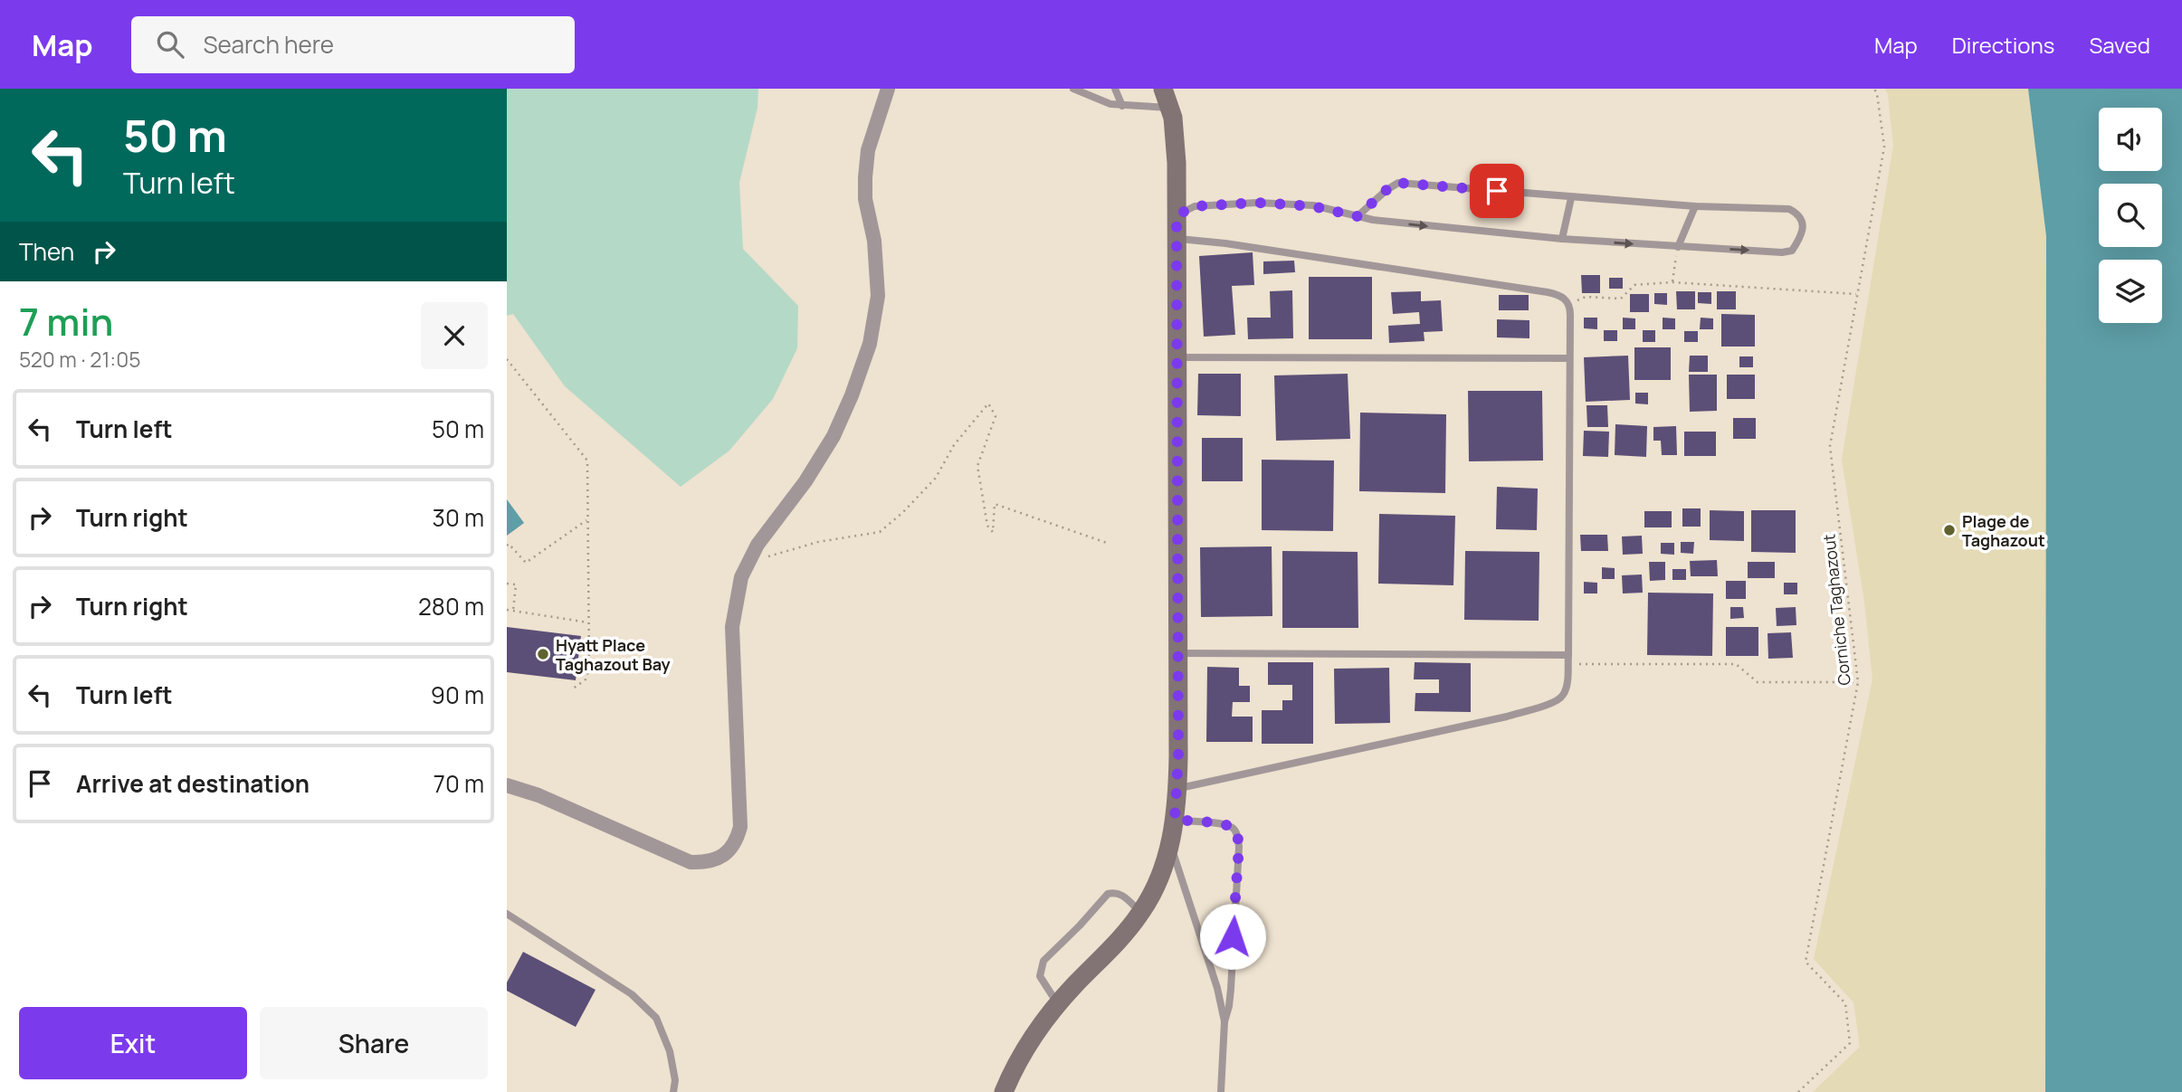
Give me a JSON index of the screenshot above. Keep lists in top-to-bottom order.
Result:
{
  "streets": {
    "path": ["Corniche Taghazout"]
  },
  "places": ["Plage de Taghazout", "Hyatt Place Taghazout Bay"],
  "page": {
    "header": "Map",
    "search": "Search here",
    "nav": ["Map", "Directions", "Saved"],
    "turn": ["50 m", "Turn left"],
    "then": "Then",
    "heading": ["7 min", "520 m · 21:05"],
    "list": [
      {
        "name": "Turn left",
        "value": "50 m"
      },
      {
        "name": "Turn right",
        "value": "30 m"
      },
      {
        "name": "Turn right",
        "value": "280 m"
      },
      {
        "name": "Turn left",
        "value": "90 m"
      },
      {
        "name": "Arrive at destination",
        "value": "70 m"
      }
    ],
    "buttons": ["Exit", "Share"]
  }
}
